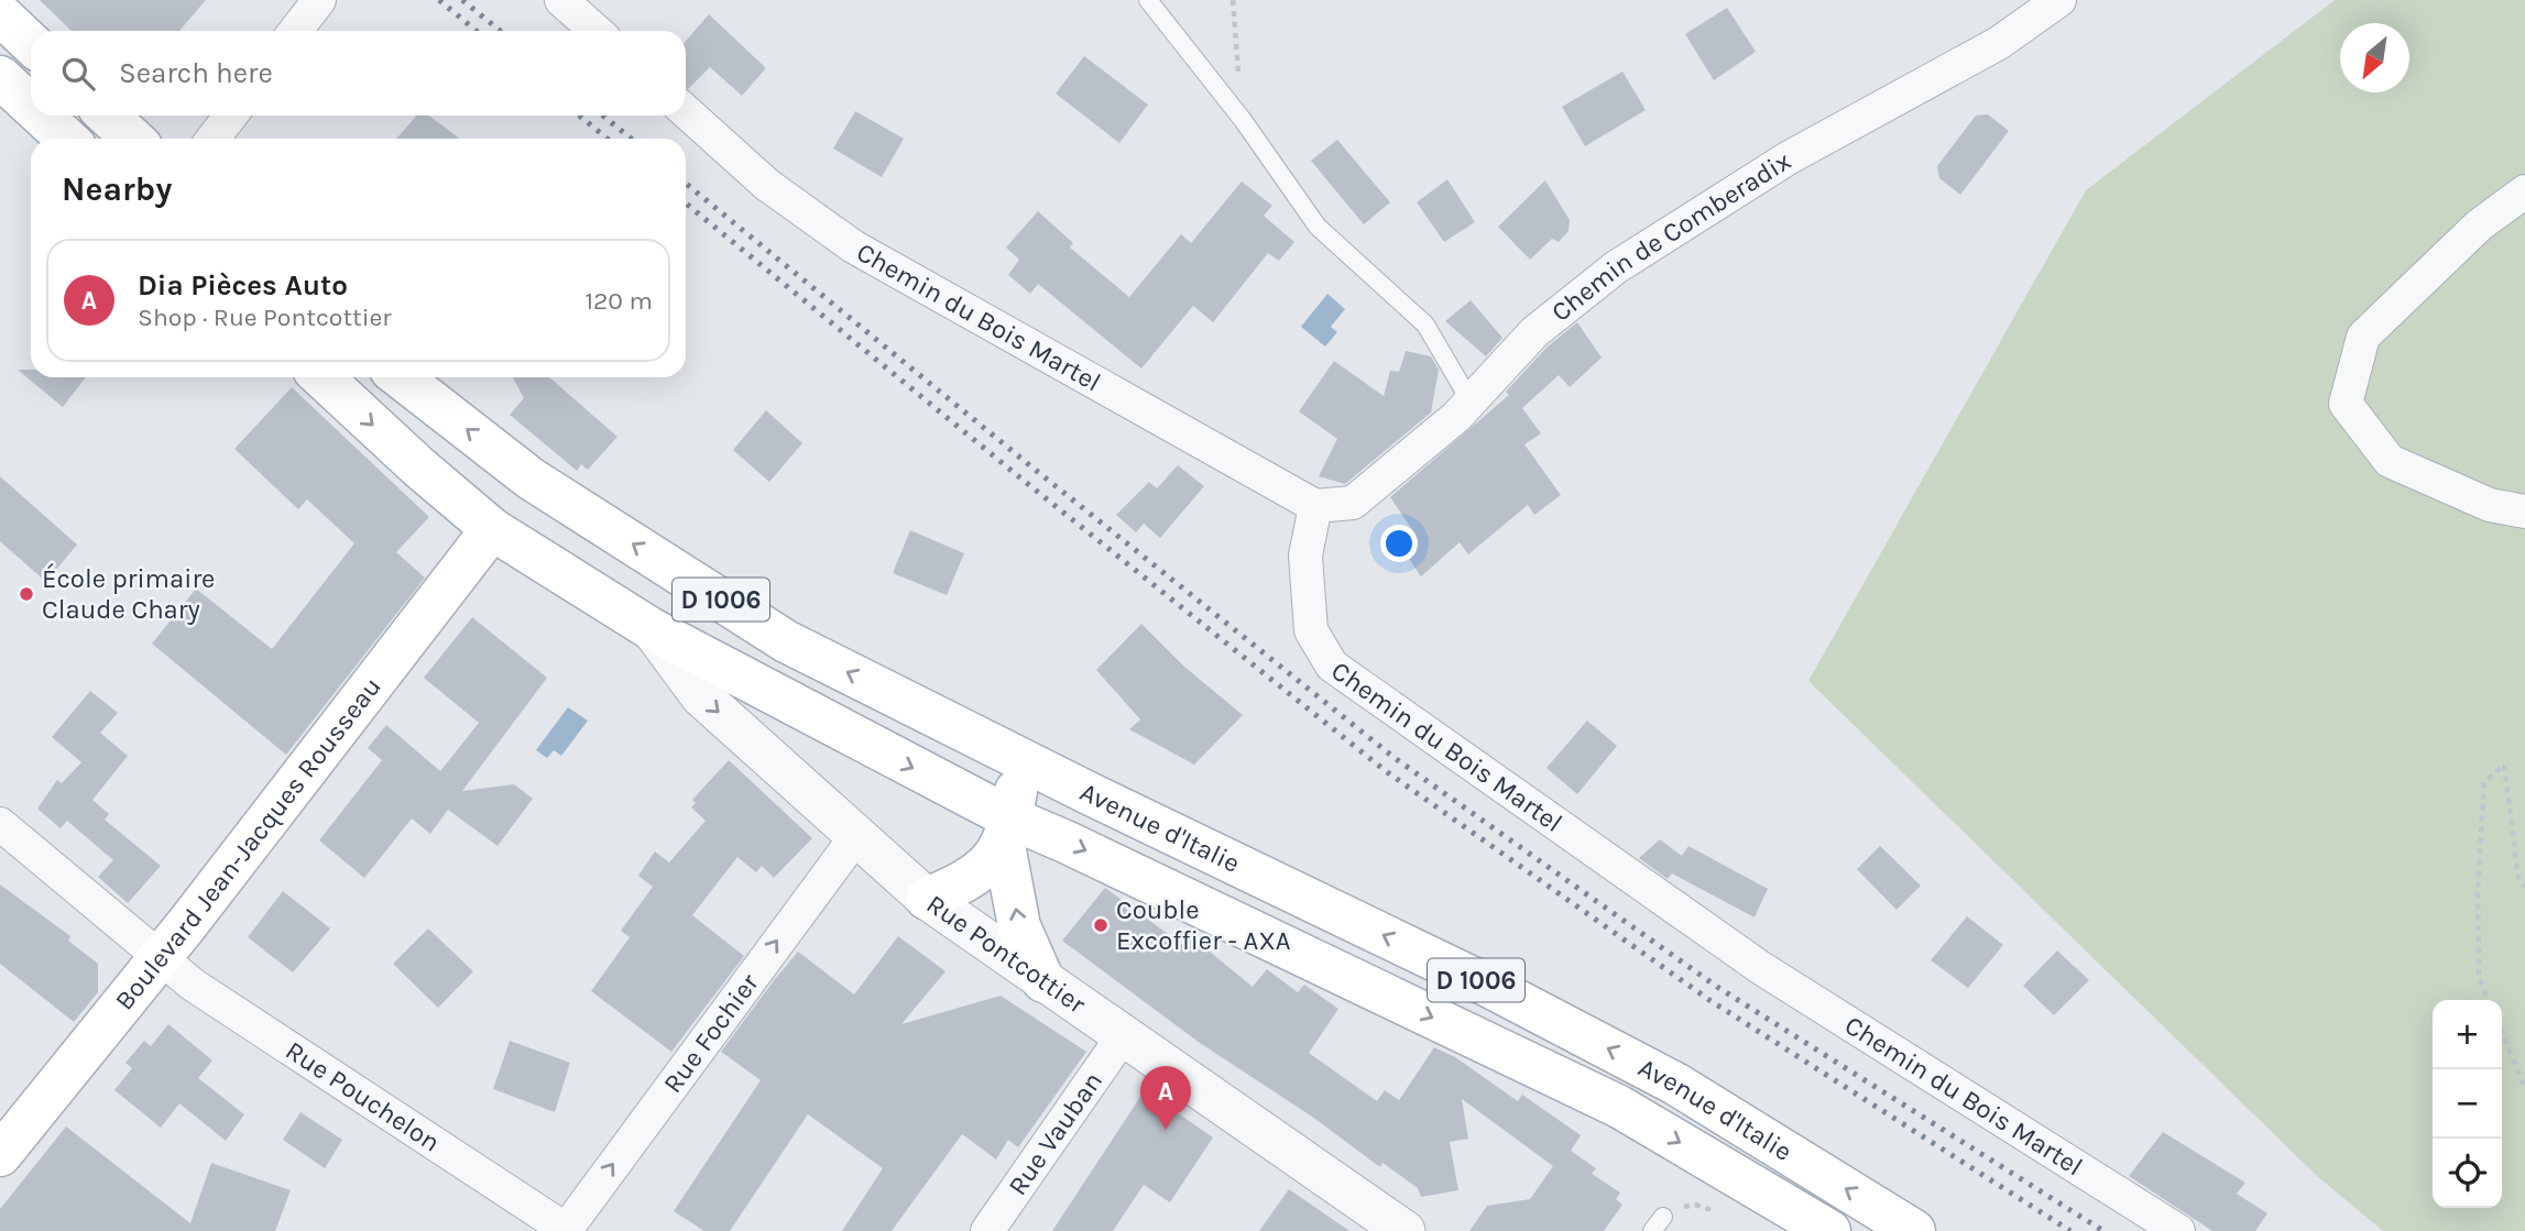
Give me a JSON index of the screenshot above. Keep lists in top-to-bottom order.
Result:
{
  "streets": {
    "main road": ["D 1006", "Avenue d'Italie", "Boulevard Jean-Jacques Rousseau"],
    "street": [
      "Chemin de Comberadix",
      "Chemin du Bois Martel",
      "Rue Pontcottier",
      "Rue Fochier",
      "Rue Pouchelon",
      "Rue Vauban"
    ]
  },
  "crossings": [
    ["Chemin de Comberadix", "Chemin du Bois Martel"],
    ["D 1006", "Avenue d'Italie"],
    ["D 1006", "Boulevard Jean-Jacques Rousseau"],
    ["Avenue d'Italie", "Boulevard Jean-Jacques Rousseau"],
    ["Avenue d'Italie", "Rue Pontcottier"],
    ["Boulevard Jean-Jacques Rousseau", "Rue Pouchelon"],
    ["Rue Pontcottier", "Rue Fochier"],
    ["Rue Pontcottier", "Rue Vauban"],
    ["Rue Fochier", "Rue Pouchelon"]
  ],
  "one_way": ["Rue Fochier"],
  "places": ["École primaire Claude Chary", "Couble Excoffier - AXA"],
  "north": "bottom left",
  "page": {
    "search": "Search here",
    "heading": "Nearby",
    "list": [
      {
        "mark": "A",
        "name": "Dia Pièces Auto",
        "note": "Shop · Rue Pontcottier",
        "value": "120 m"
      }
    ],
    "map_buttons": ["+", "−"],
    "pins": "A"
  }
}
